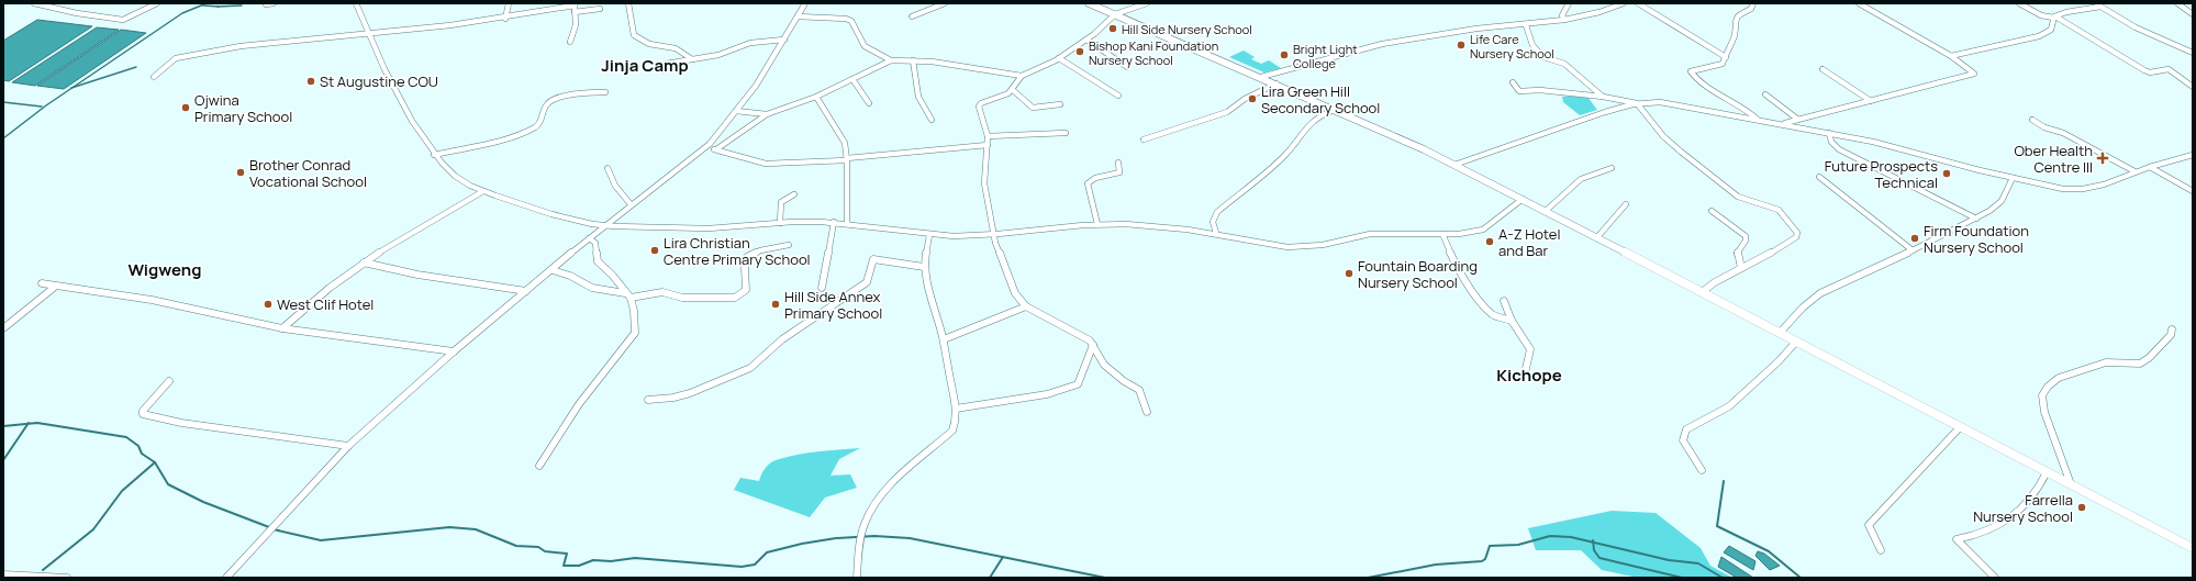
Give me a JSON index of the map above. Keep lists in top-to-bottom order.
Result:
{
  "districts": ["Jinja Camp", "Wigweng", "Kichope"],
  "places": {
    "other": [
      "Hill Side Nursery School",
      "Life Care Nursery School",
      "Bishop Kani Foundation Nursery School",
      "Bright Light College",
      "St Augustine COU",
      "Lira Green Hill Secondary School",
      "Ojwina Primary School",
      "Brother Conrad Vocational School",
      "Future Prospects Technical",
      "Firm Foundation Nursery School",
      "A-Z Hotel and Bar",
      "Lira Christian Centre Primary School",
      "Fountain Boarding Nursery School",
      "West Clif Hotel",
      "Hill Side Annex Primary School",
      "Farrella Nursery School"
    ],
    "health": ["Ober Health Centre III"]
  }
}
